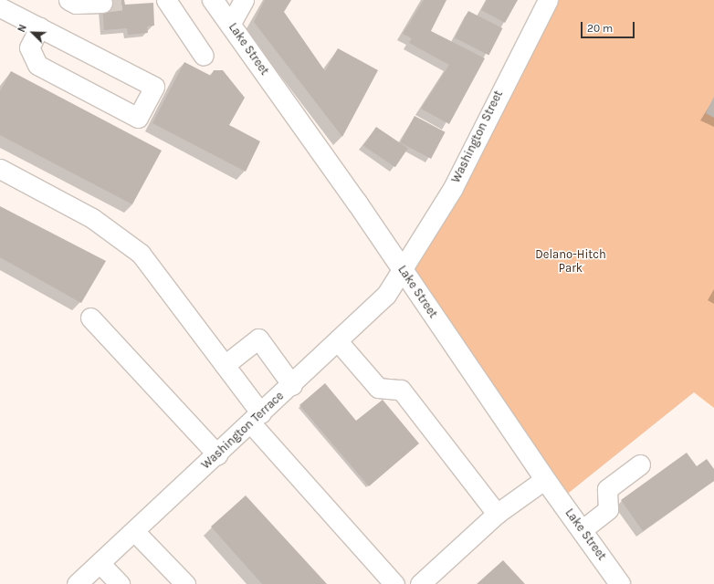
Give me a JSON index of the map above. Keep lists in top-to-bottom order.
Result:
{
  "streets": {
    "main road": ["Lake Street"],
    "street": ["Washington Street", "Washington Terrace"]
  },
  "crossings": [
    ["Lake Street", "Washington Street"],
    ["Lake Street", "Washington Terrace"],
    ["Washington Street", "Washington Terrace"]
  ],
  "parks": ["Delano-Hitch Park"],
  "scale_bar": "20 m",
  "north": "top left"
}
